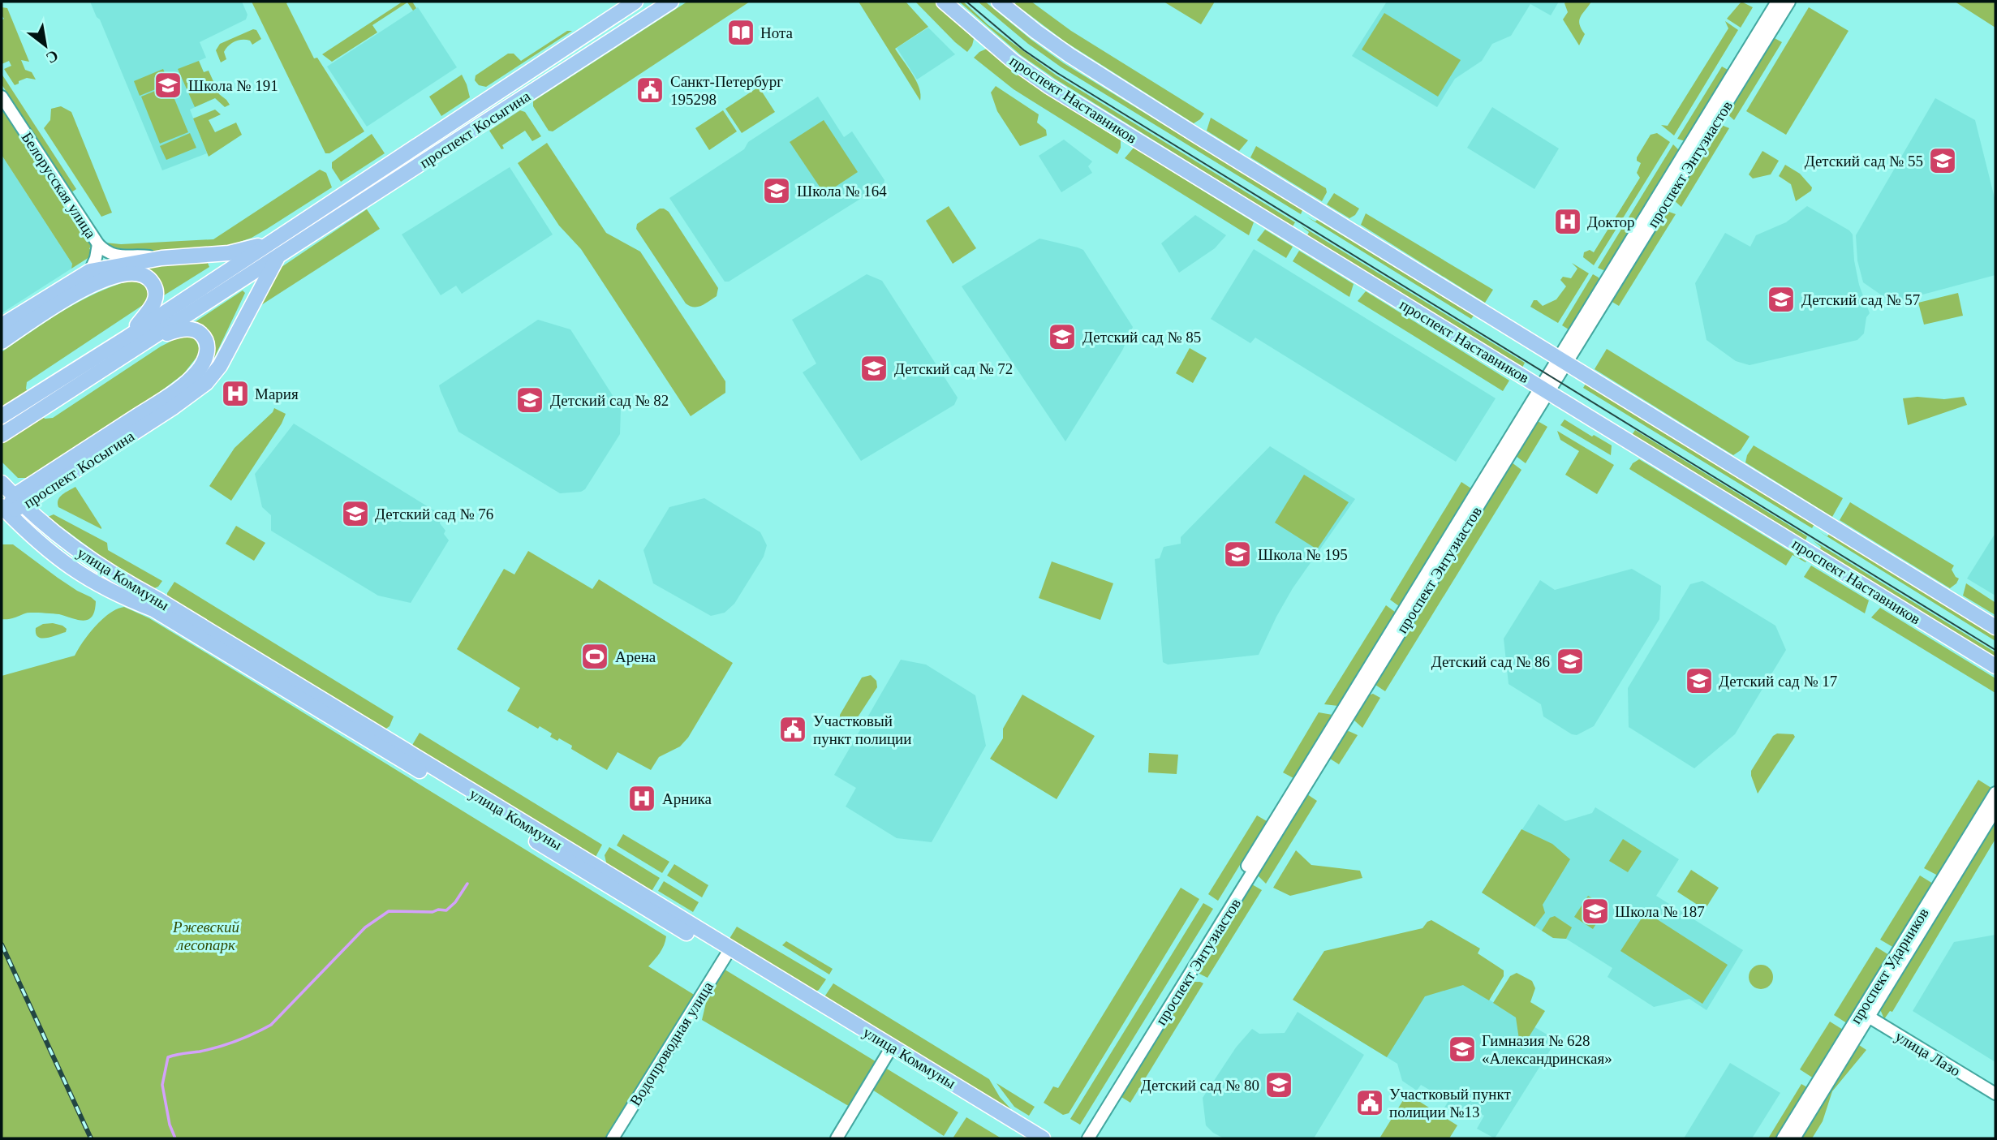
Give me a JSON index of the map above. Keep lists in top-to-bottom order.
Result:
{
  "streets": {
    "main road": ["проспект Наставников", "проспект Косыгина", "улица Коммуны"],
    "street": [
      "проспект Энтузиастов",
      "Белорусская улица",
      "проспект Ударников",
      "Водопроводная улица",
      "улица Лазо"
    ]
  },
  "crossings": [
    ["проспект Наставников", "проспект Энтузиастов"],
    ["проспект Косыгина", "Белорусская улица"],
    ["проспект Косыгина", "улица Коммуны"],
    ["улица Коммуны", "Водопроводная улица"],
    ["проспект Ударников", "улица Лазо"]
  ],
  "parks": ["Ржевский лесопарк"],
  "places": {
    "library": ["Нота"],
    "school or university": [
      "Школа № 191",
      "Детский сад № 55",
      "Школа № 164",
      "Детский сад № 57",
      "Детский сад № 85",
      "Детский сад № 72",
      "Детский сад № 82",
      "Детский сад № 76",
      "Школа № 195",
      "Детский сад № 86",
      "Детский сад № 17",
      "Школа № 187",
      "Гимназия № 628 «Александринская»",
      "Детский сад № 80"
    ],
    "public building": ["Санкт-Петербург 195298", "Участковый пункт полиции", "Участковый пункт полиции №13"],
    "hospital": ["Доктор", "Мария", "Арника"],
    "sports": ["Арена"]
  },
  "north": "bottom right"
}
